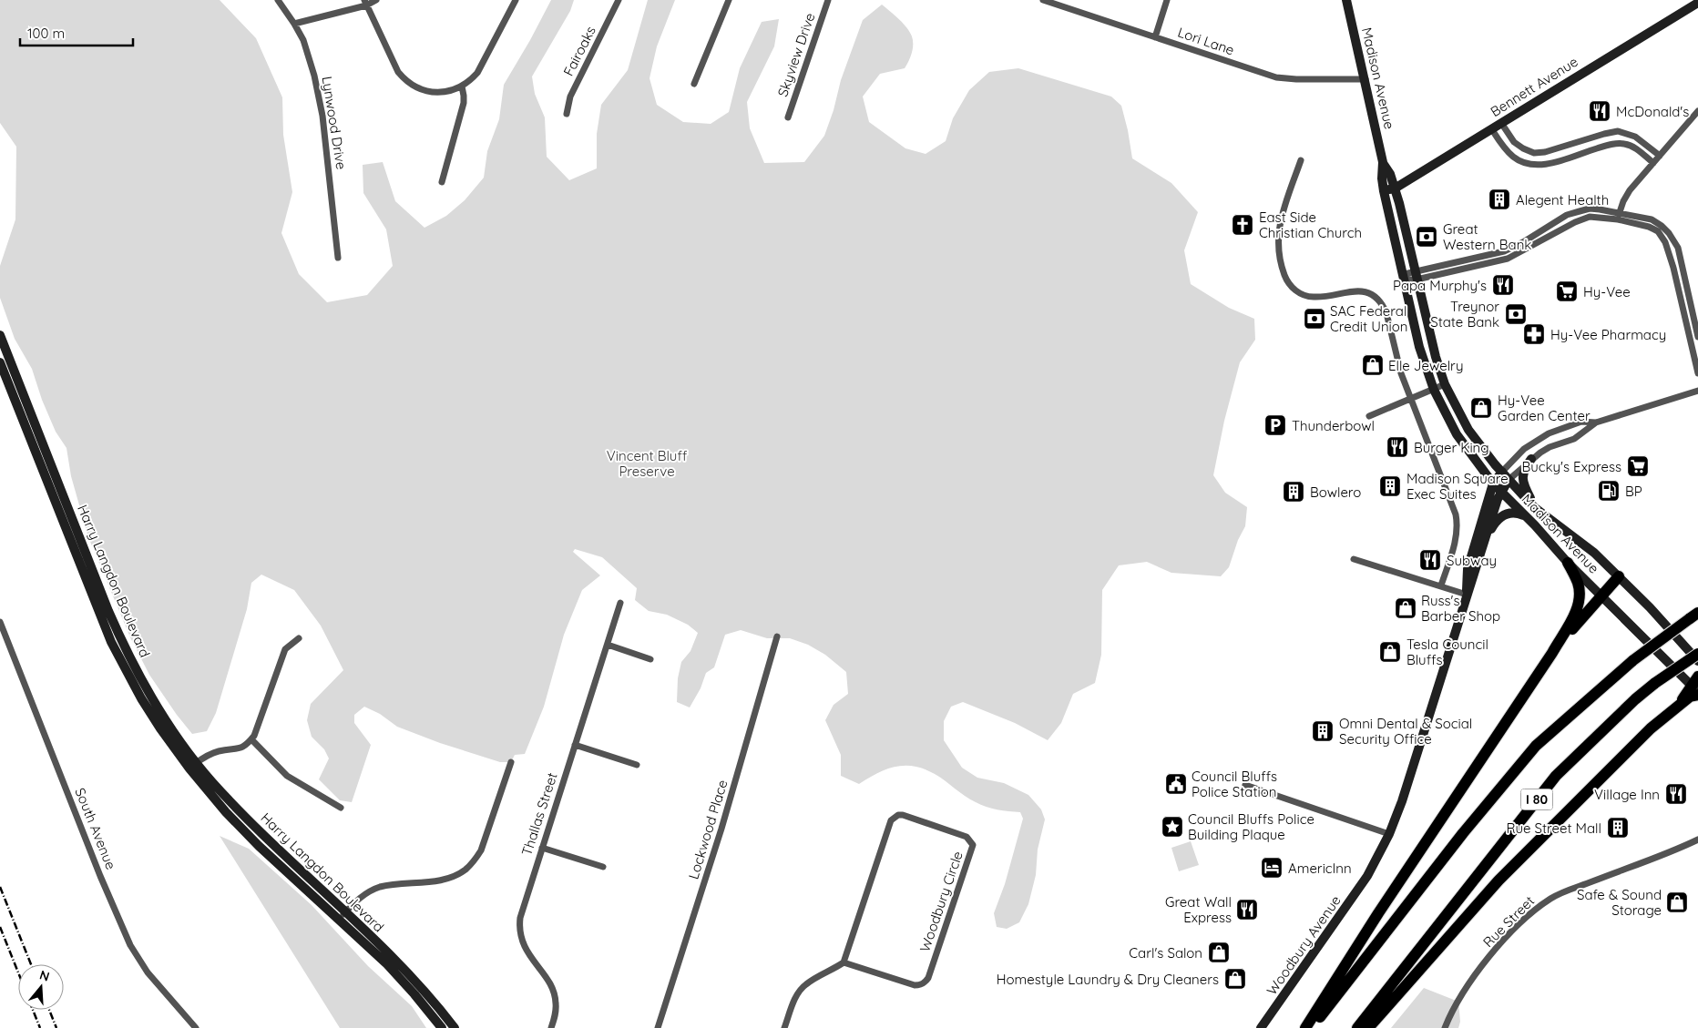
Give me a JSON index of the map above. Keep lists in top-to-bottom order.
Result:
{
  "streets": {
    "highway": ["I 80"],
    "main road": [
      "Madison Avenue",
      "Bennett Avenue",
      "Harry Langdon Boulevard",
      "Woodbury Avenue"
    ],
    "street": [
      "Lori Lane",
      "Fairoaks",
      "Skyview Drive",
      "Lynwood Drive",
      "Thallas Street",
      "South Avenue",
      "Lockwood Place",
      "Woodbury Circle",
      "Rue Street"
    ]
  },
  "crossings": [
    ["Lori Lane", "Madison Avenue"],
    ["Madison Avenue", "Bennett Avenue"],
    ["Madison Avenue", "Woodbury Avenue"]
  ],
  "parks": ["Vincent Bluff Preserve"],
  "places": {
    "restaurant": [
      "McDonald's",
      "Papa Murphy's",
      "Burger King",
      "Subway",
      "Village Inn",
      "Great Wall Express"
    ],
    "building": [
      "Alegent Health",
      "Madison Square Exec Suites",
      "Bowlero",
      "Omni Dental & Social Security Office",
      "Rue Street Mall"
    ],
    "church": ["East Side Christian Church"],
    "bank": ["Great Western Bank", "Treynor State Bank", "SAC Federal Credit Union"],
    "supermarket": ["Hy-Vee", "Bucky's Express"],
    "pharmacy": ["Hy-Vee Pharmacy"],
    "shop": [
      "Elle Jewelry",
      "Hy-Vee Garden Center",
      "Russ's Barber Shop",
      "Tesla Council Bluffs",
      "Safe & Sound Storage",
      "Carl's Salon",
      "Homestyle Laundry & Dry Cleaners"
    ],
    "parking": ["Thunderbowl"],
    "fuel station": ["BP"],
    "public building": ["Council Bluffs Police Station"],
    "place": ["Council Bluffs Police Building Plaque"],
    "hotel": ["AmericInn"]
  },
  "scale_bar": "100 m",
  "north": "top"
}
